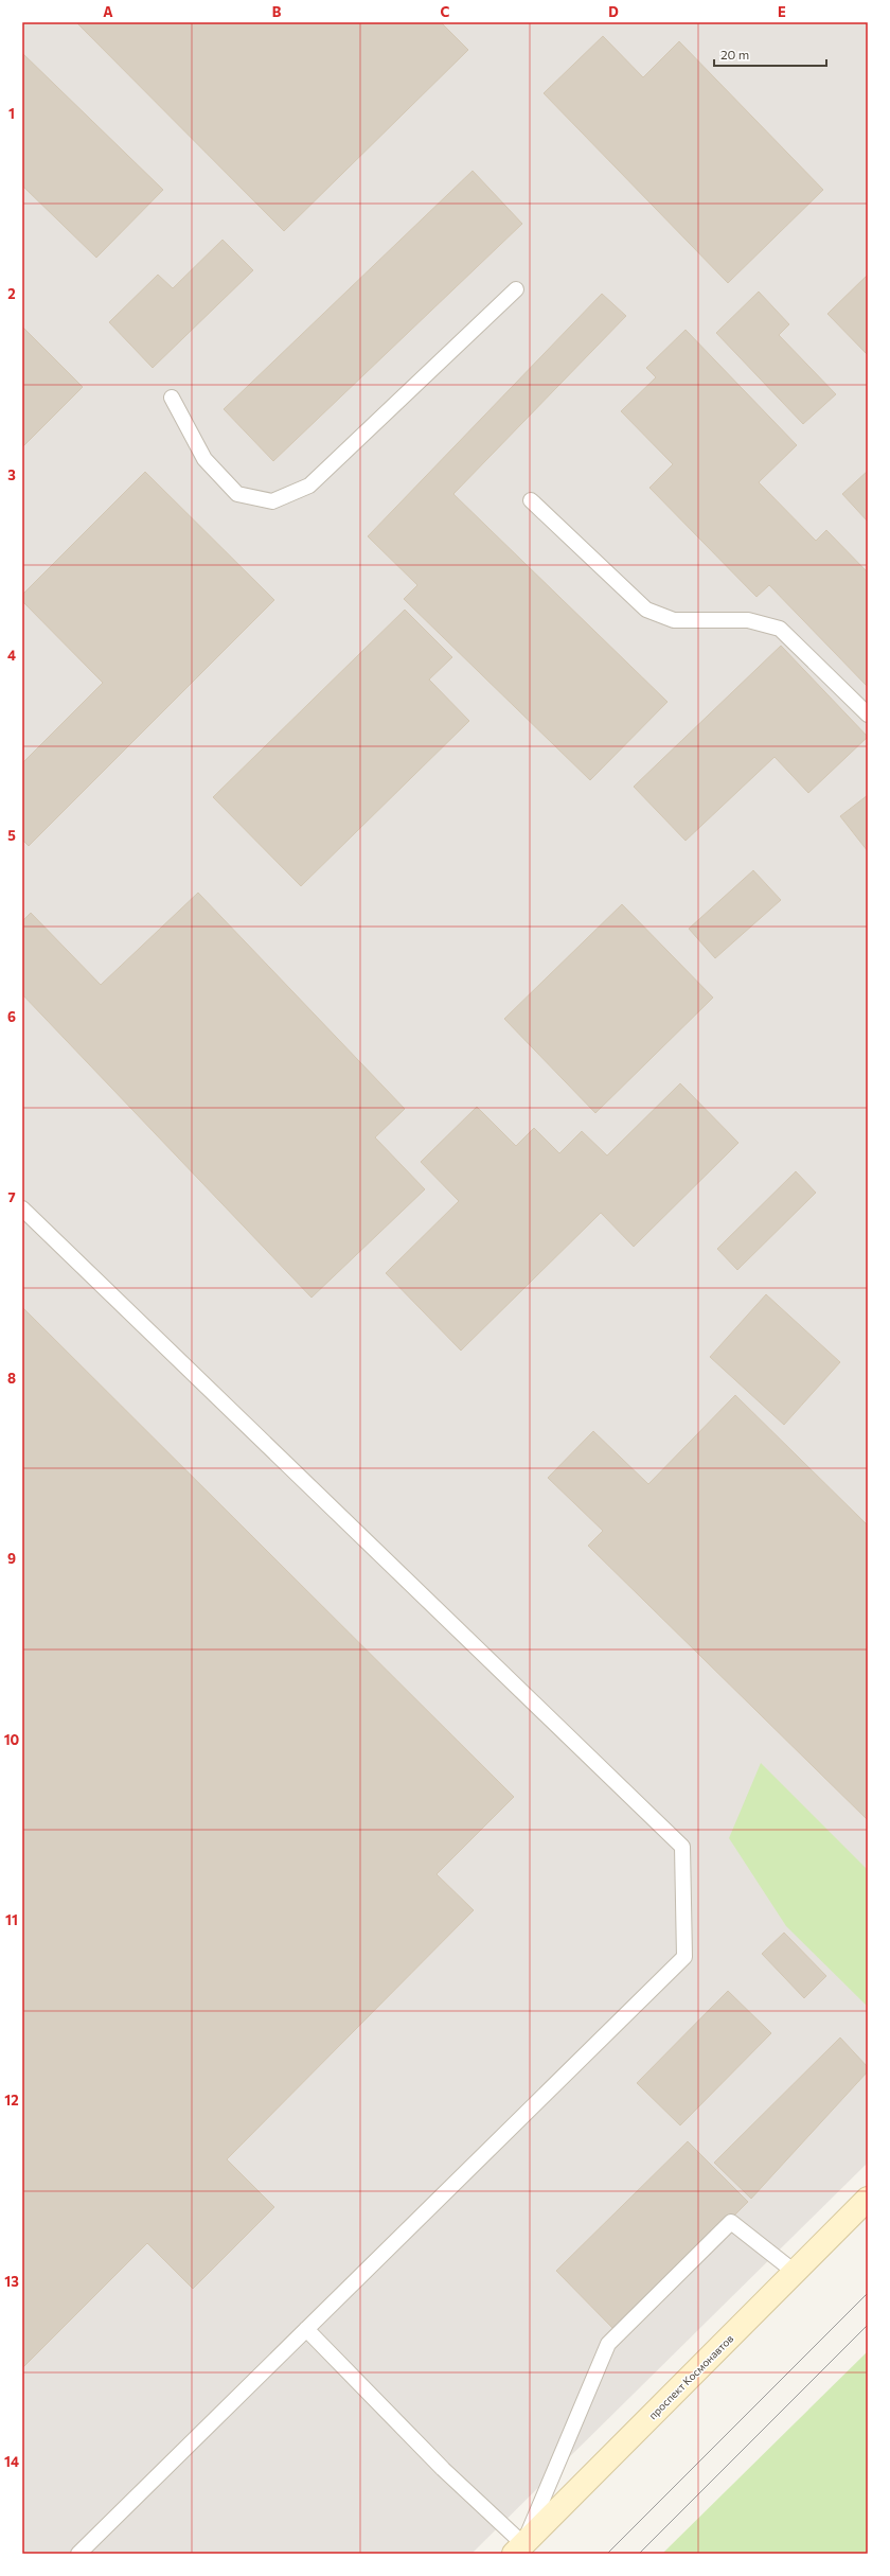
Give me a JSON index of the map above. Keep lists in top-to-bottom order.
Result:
{
  "streets": {
    "main road": ["проспект Космонавтов"]
  },
  "scale_bar": "20 m",
  "grid": {
    "columns": [
      "A",
      "B",
      "C",
      "D",
      "E"
    ],
    "rows": [
      "1",
      "2",
      "3",
      "4",
      "5",
      "6",
      "7",
      "8",
      "9",
      "10",
      "11",
      "12",
      "13",
      "14"
    ]
  }
}
